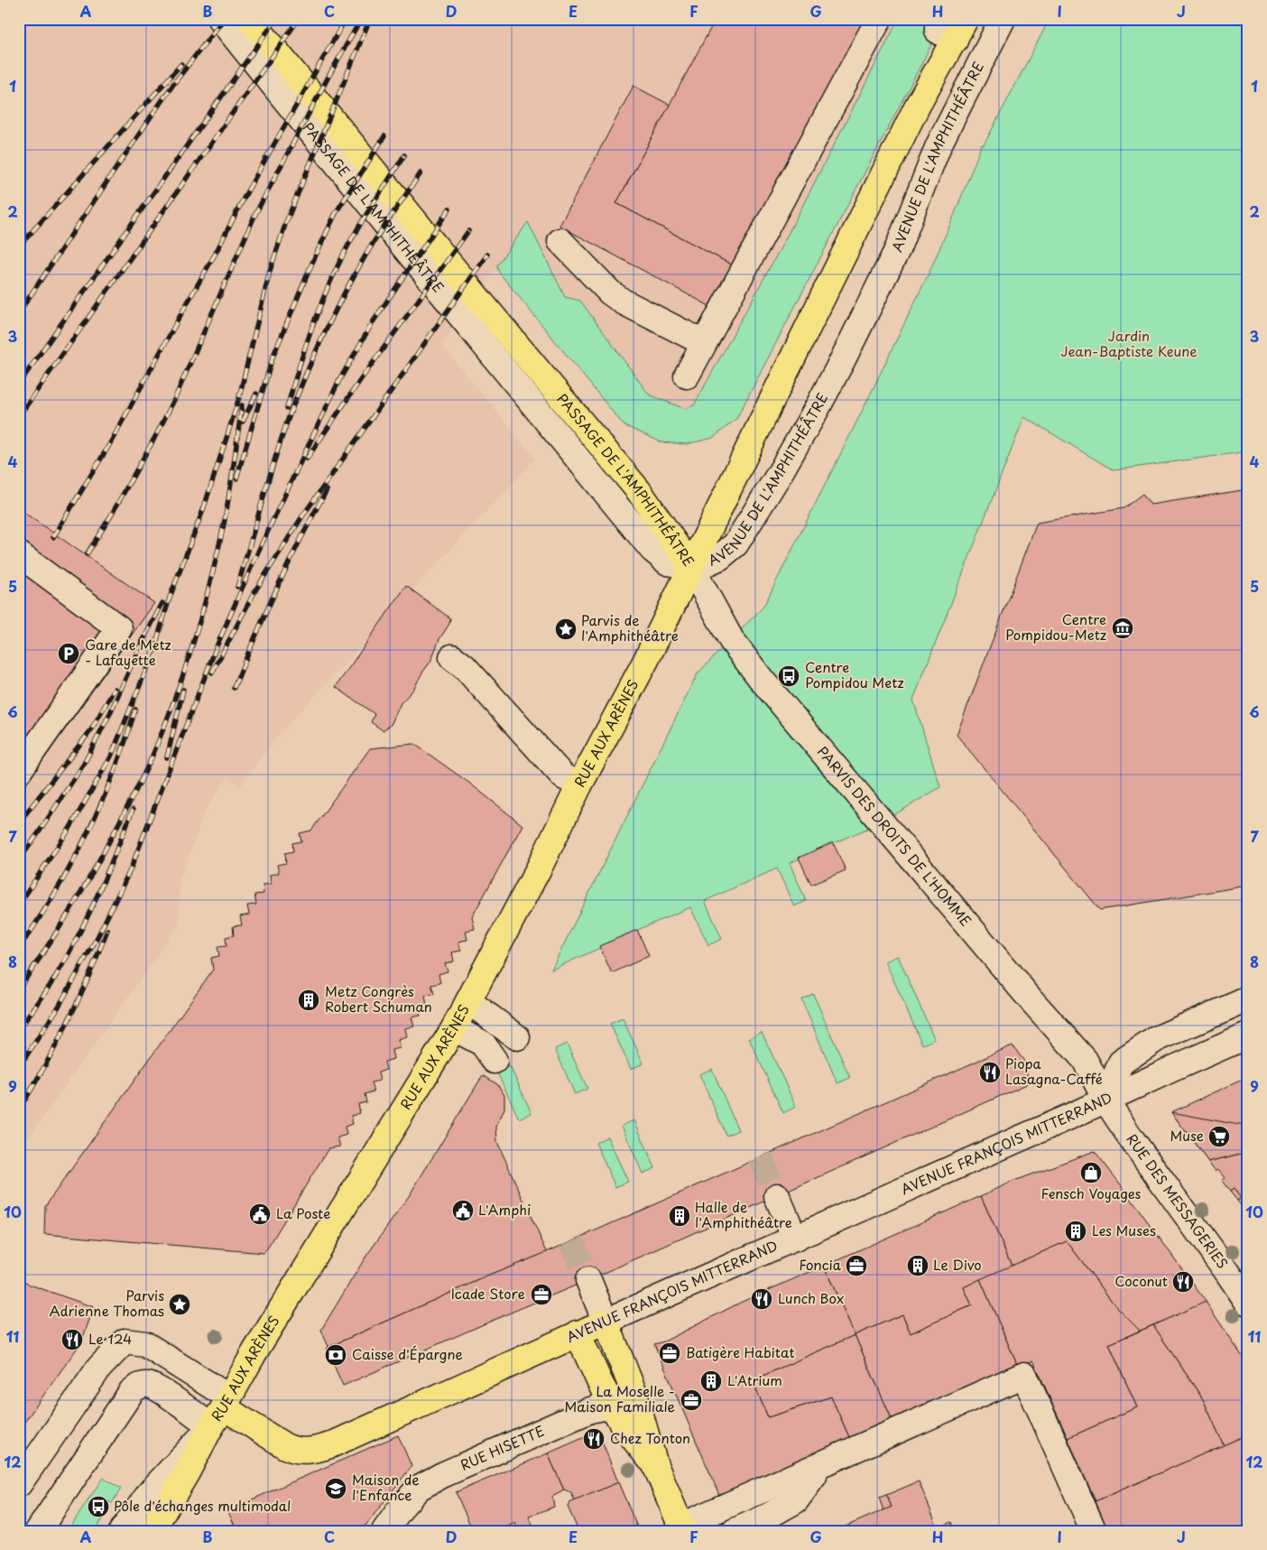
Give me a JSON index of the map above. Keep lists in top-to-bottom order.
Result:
{
  "streets": {
    "main road": [
      "AVENUE DE L'AMPHITHÉÂTRE",
      "PASSAGE DE L'AMPHITHÉÂTRE",
      "RUE AUX ARÈNES",
      "AVENUE FRANÇOIS MITTERRAND"
    ],
    "street": ["PARVIS DES DROITS DE L'HOMME", "RUE DES MESSAGERIES", "RUE HISETTE"]
  },
  "crossings": [
    ["AVENUE DE L'AMPHITHÉÂTRE", "PASSAGE DE L'AMPHITHÉÂTRE"],
    ["AVENUE DE L'AMPHITHÉÂTRE", "RUE AUX ARÈNES"],
    ["AVENUE DE L'AMPHITHÉÂTRE", "PARVIS DES DROITS DE L'HOMME"],
    ["PASSAGE DE L'AMPHITHÉÂTRE", "RUE AUX ARÈNES"],
    ["PASSAGE DE L'AMPHITHÉÂTRE", "PARVIS DES DROITS DE L'HOMME"],
    ["RUE AUX ARÈNES", "PARVIS DES DROITS DE L'HOMME"],
    ["RUE AUX ARÈNES", "AVENUE FRANÇOIS MITTERRAND"],
    ["PARVIS DES DROITS DE L'HOMME", "AVENUE FRANÇOIS MITTERRAND"],
    ["PARVIS DES DROITS DE L'HOMME", "RUE DES MESSAGERIES"],
    ["AVENUE FRANÇOIS MITTERRAND", "RUE DES MESSAGERIES"]
  ],
  "parks": ["Jardin Jean-Baptiste Keune"],
  "places": {
    "museum": ["Centre Pompidou-Metz"],
    "place": ["Parvis de l'Amphithéâtre", "Parvis Adrienne Thomas"],
    "parking": ["Gare de Metz - Lafayette"],
    "bus stop": ["Centre Pompidou Metz", "Pôle d'échanges multimodal"],
    "building": [
      "Metz Congrès Robert Schuman",
      "Halle de l'Amphithéâtre",
      "Les Muses",
      "Le Divo",
      "L'Atrium"
    ],
    "restaurant": [
      "Piopa Lasagna-Caffé",
      "Coconut",
      "Lunch Box",
      "Le 124",
      "Chez Tonton"
    ],
    "supermarket": ["Muse"],
    "shop": ["Fensch Voyages"],
    "public building": ["L'Amphi", "La Poste"],
    "office": [
      "Foncia",
      "Icade Store",
      "Batigère Habitat",
      "La Moselle - Maison Familiale"
    ],
    "bank": ["Caisse d'Épargne"],
    "school or university": ["Maison de l'Enfance"]
  },
  "grid": {
    "columns": [
      "A",
      "B",
      "C",
      "D",
      "E",
      "F",
      "G",
      "H",
      "I",
      "J"
    ],
    "rows": [
      "1",
      "2",
      "3",
      "4",
      "5",
      "6",
      "7",
      "8",
      "9",
      "10",
      "11",
      "12"
    ]
  }
}
